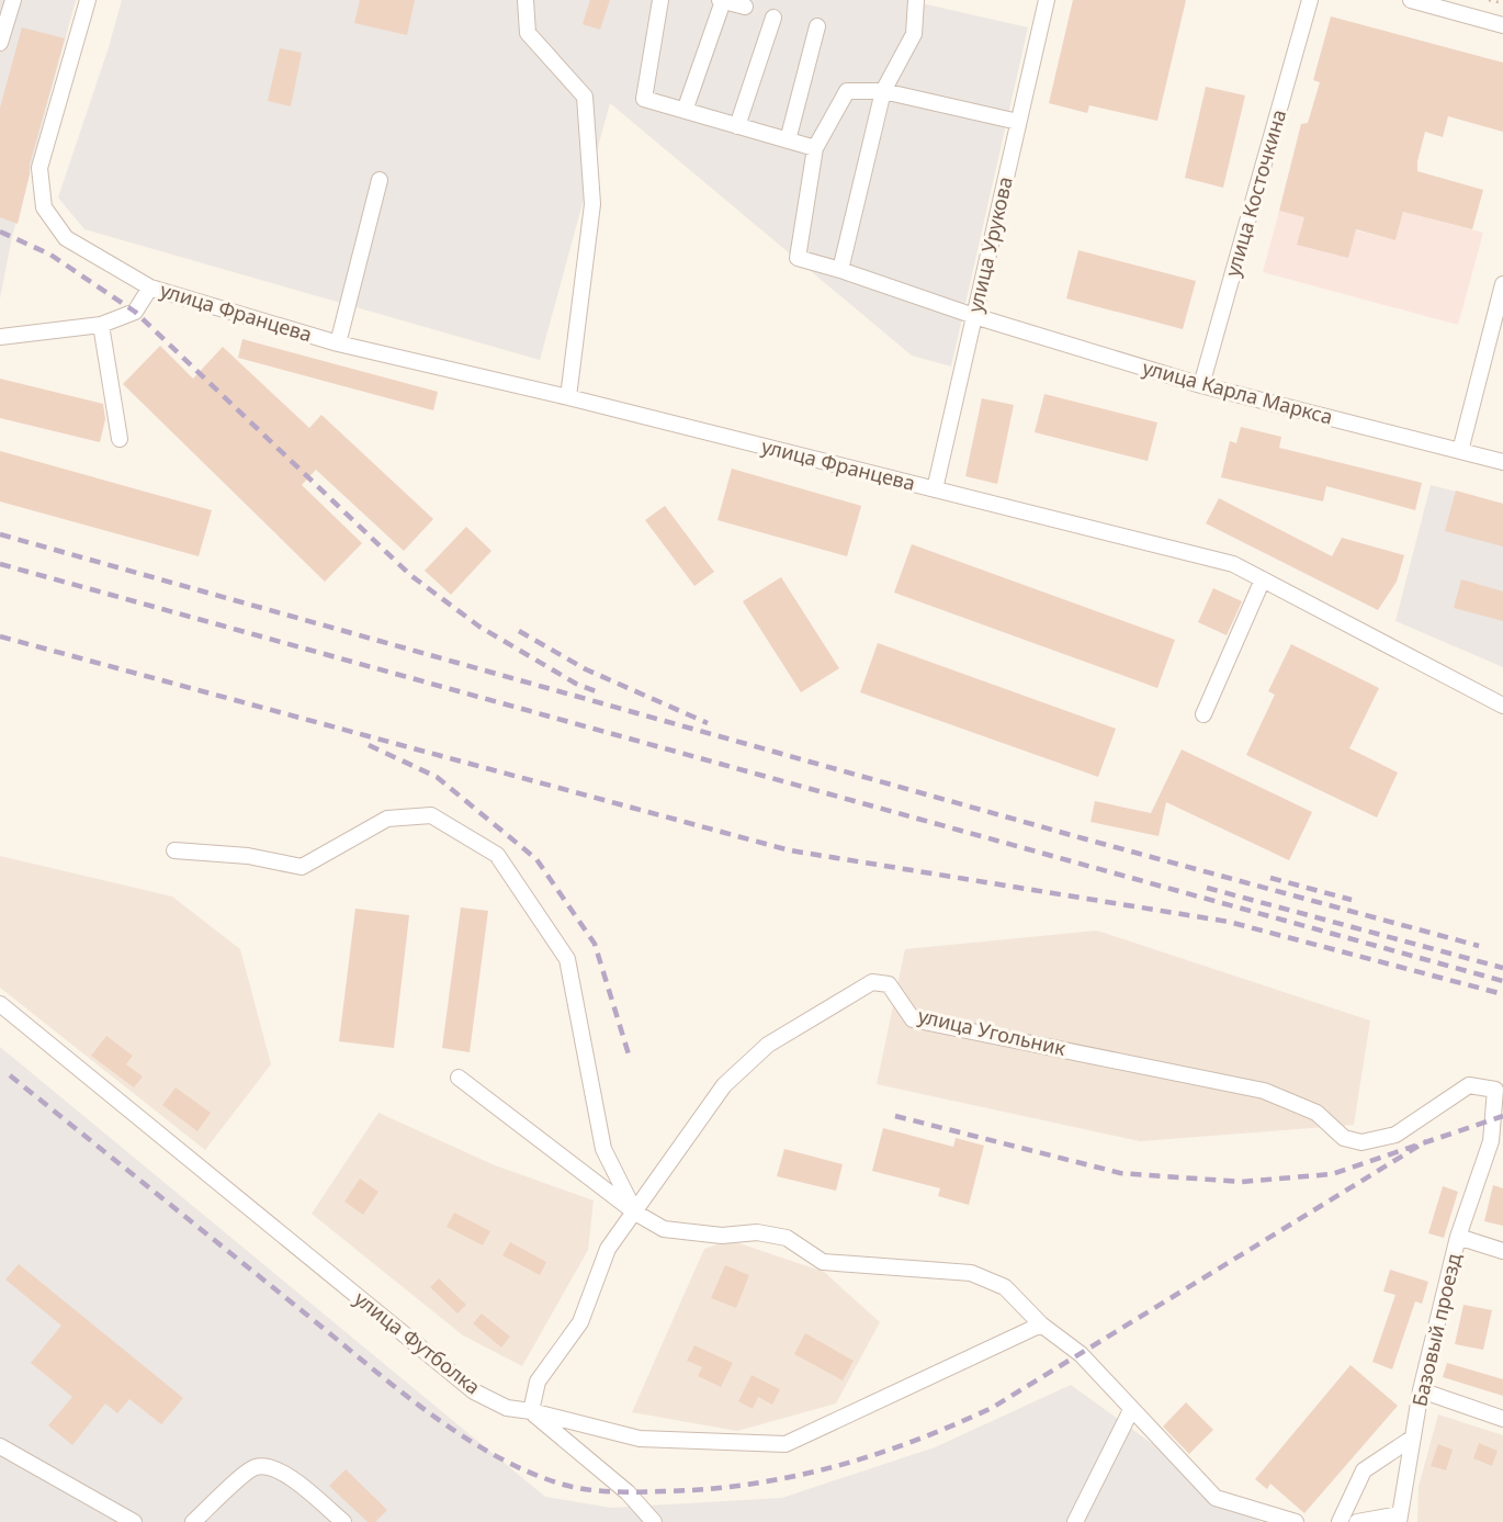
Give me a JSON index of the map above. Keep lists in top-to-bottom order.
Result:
{
  "streets": {
    "street": [
      "улица Косточкина",
      "улица Урукова",
      "улица Францева",
      "улица Карла Маркса",
      "улица Угольник",
      "Базовый проезд",
      "улица Футболка"
    ]
  },
  "crossings": [
    ["улица Косточкина", "улица Карла Маркса"],
    ["улица Урукова", "улица Францева"],
    ["улица Урукова", "улица Карла Маркса"],
    ["улица Угольник", "Базовый проезд"],
    ["улица Угольник", "улица Футболка"]
  ]
}
